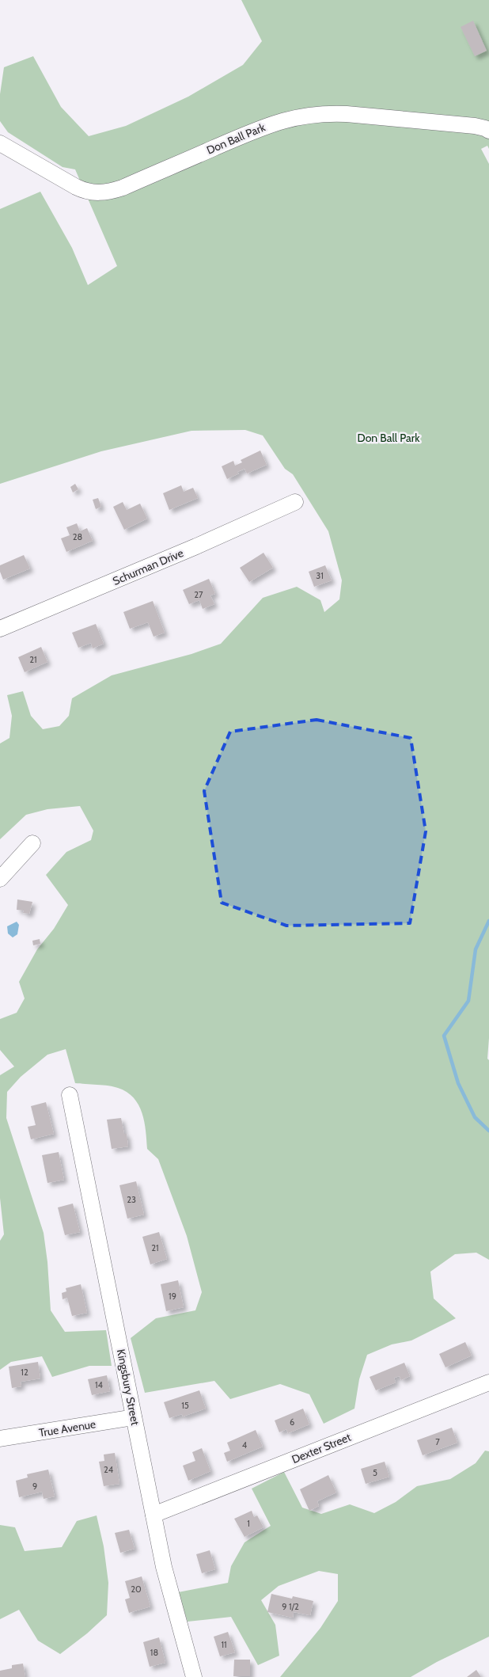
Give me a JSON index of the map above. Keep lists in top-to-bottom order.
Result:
{
  "streets": {
    "street": [
      "Don Ball Park",
      "Schurman Drive",
      "Kingsbury Street",
      "True Avenue",
      "Dexter Street"
    ]
  },
  "crossings": [
    ["Kingsbury Street", "True Avenue"],
    ["Kingsbury Street", "Dexter Street"]
  ],
  "parks": ["Don Ball Park"],
  "house_numbers": [
    "28",
    "31",
    "27",
    "21",
    "23",
    "21",
    "19",
    "12",
    "14",
    "15",
    "6",
    "7",
    "4",
    "24",
    "5",
    "9",
    "1",
    "20",
    "9 1/2",
    "11",
    "18"
  ]
}
